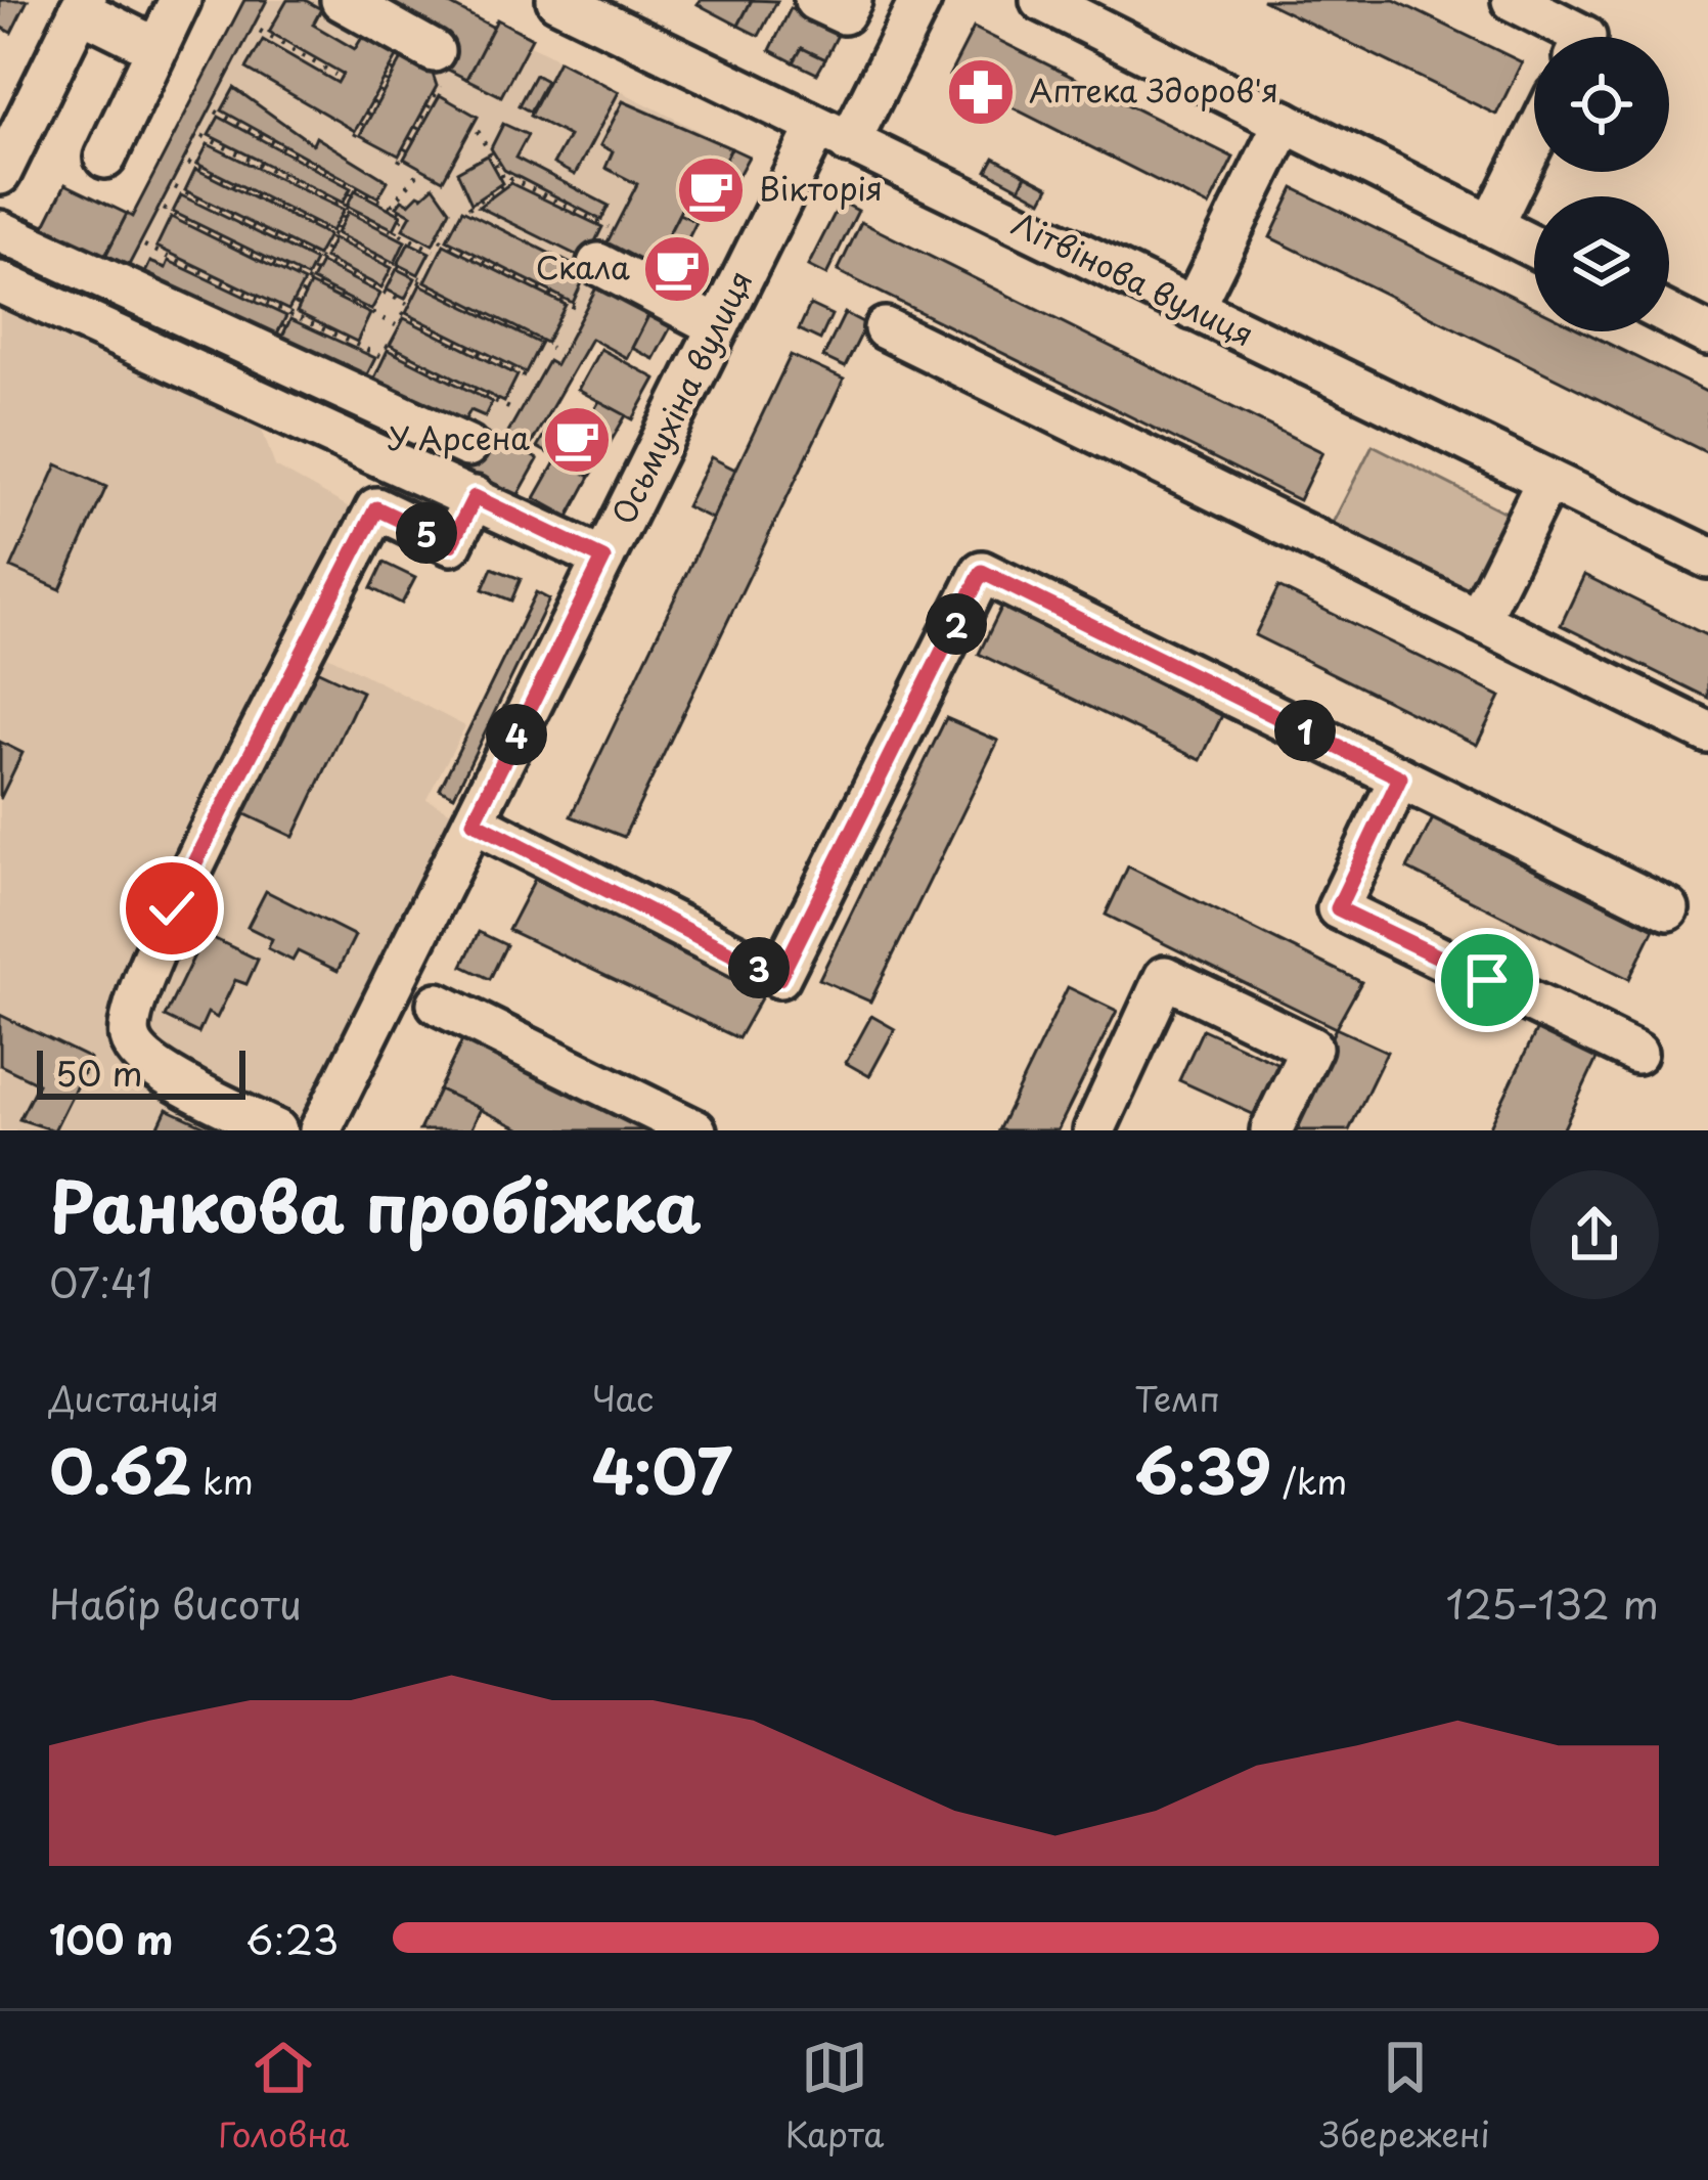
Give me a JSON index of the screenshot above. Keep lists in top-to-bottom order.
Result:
{
  "streets": {
    "street": ["Літвінова вулиця", "Осьмухіна вулиця"]
  },
  "crossings": [
    ["Літвінова вулиця", "Осьмухіна вулиця"]
  ],
  "places": {
    "pharmacy": ["Аптека Здоров'я"],
    "cafe": ["Вікторія", "Скала", "У Арсена"]
  },
  "scale_bar": "50 m",
  "page": {
    "pins": [
      "5",
      "2",
      "1",
      "4",
      "3"
    ],
    "scale": "50 m",
    "heading": ["Ранкова пробіжка", "07:41"],
    "stats": [
      ["Дистанція", "0.62 km"],
      ["Час", "4:07"],
      ["Темп", "6:39 /km"]
    ],
    "chart": ["Набір висоти", "125–132 m"],
    "list": [
      {
        "name": "100 m",
        "note": "6:23"
      }
    ],
    "tabs": ["Головна", "Карта", "Збережені"]
  }
}
